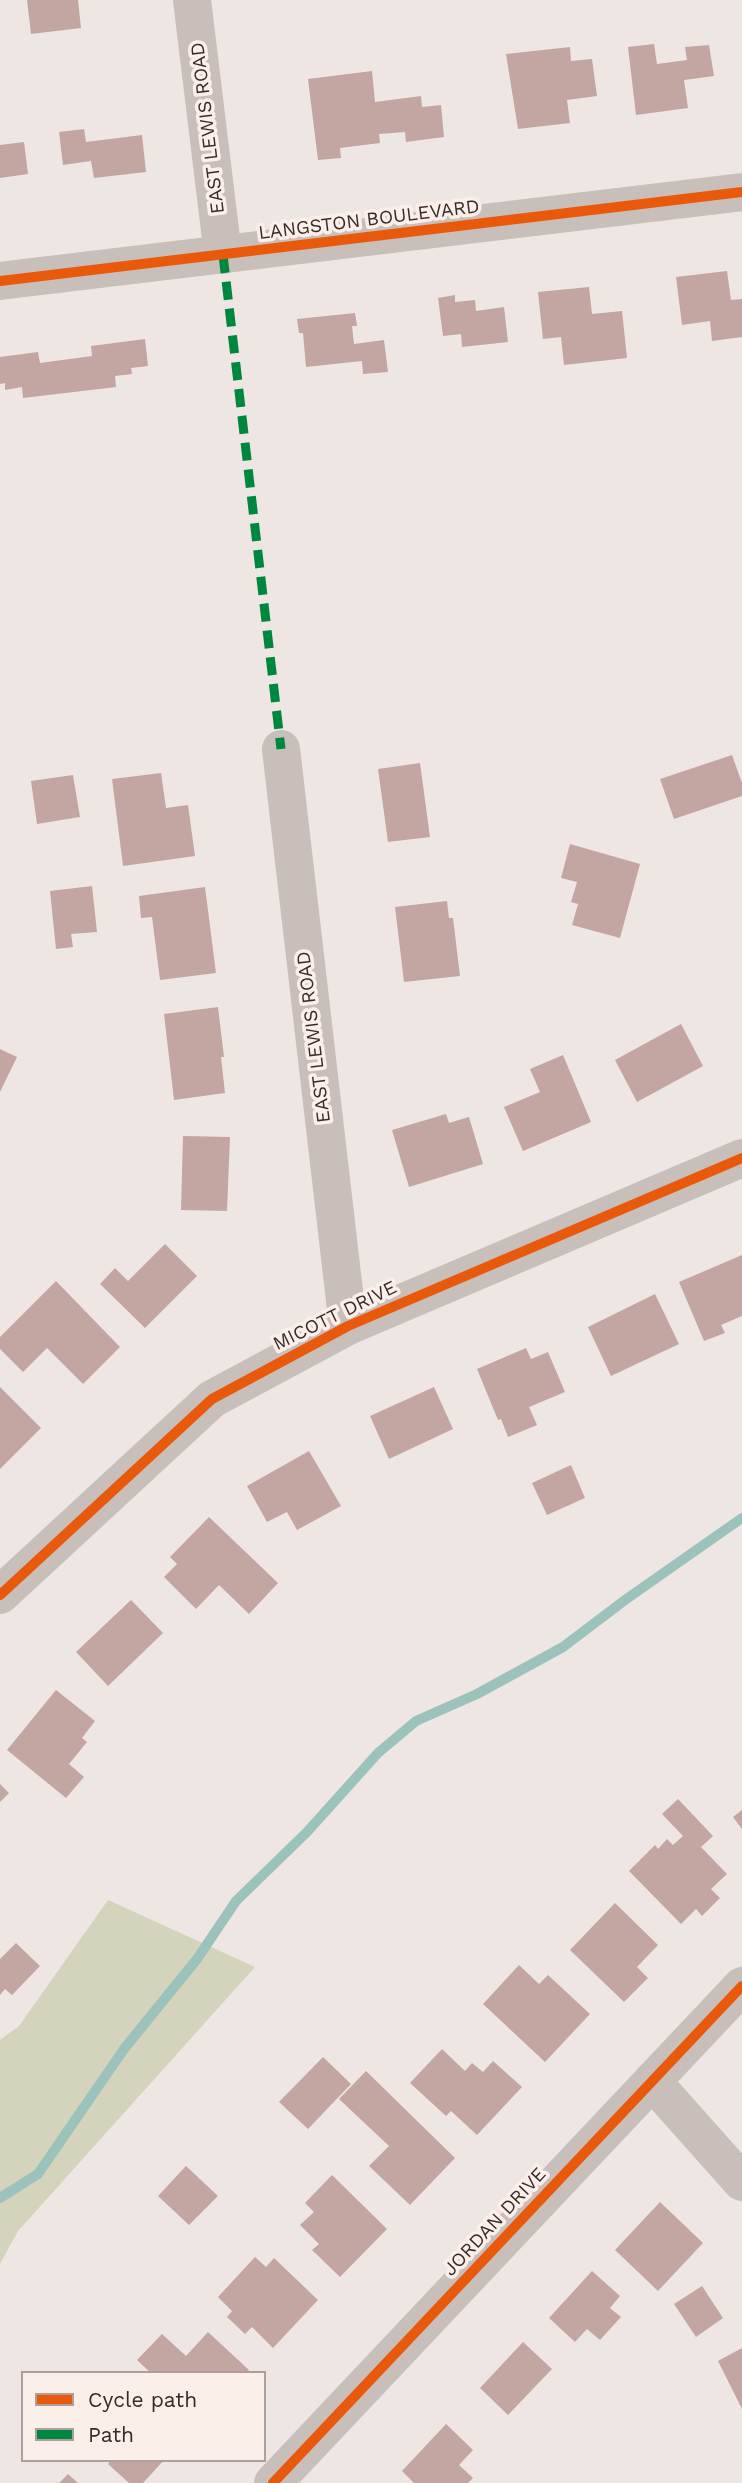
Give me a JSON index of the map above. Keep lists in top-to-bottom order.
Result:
{
  "streets": {
    "street": [
      "EAST LEWIS ROAD",
      "LANGSTON BOULEVARD",
      "MICOTT DRIVE",
      "JORDAN DRIVE"
    ]
  },
  "crossings": [
    ["EAST LEWIS ROAD", "LANGSTON BOULEVARD"],
    ["EAST LEWIS ROAD", "MICOTT DRIVE"]
  ],
  "legend": ["Cycle path", "Path"]
}
